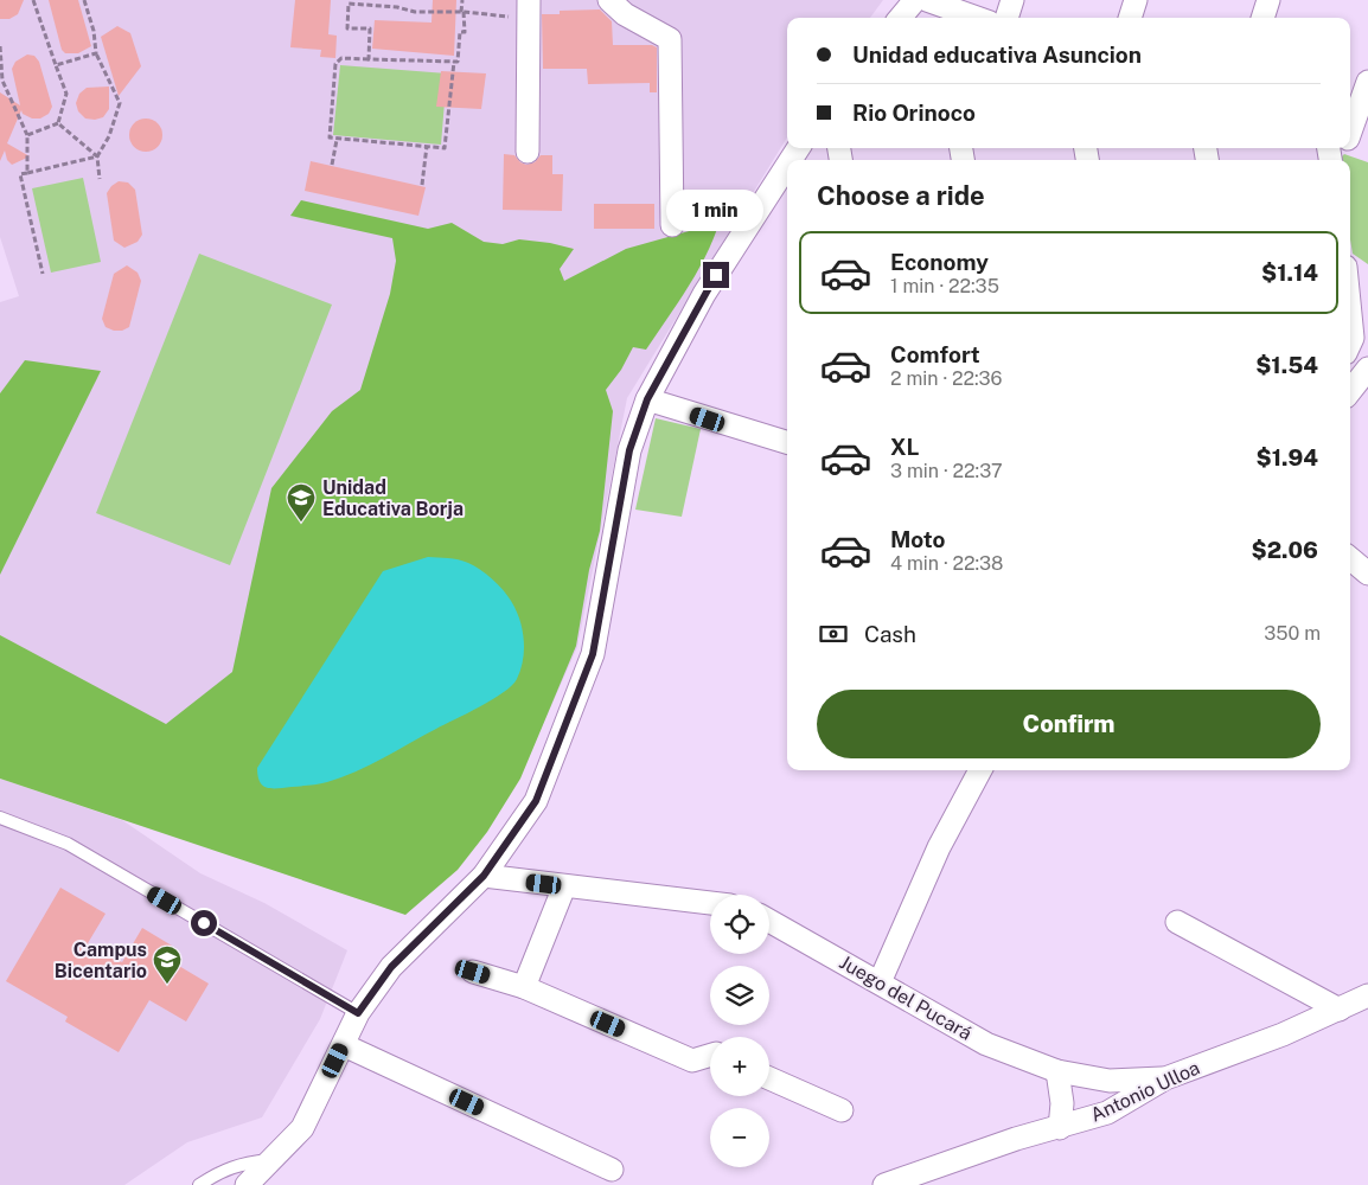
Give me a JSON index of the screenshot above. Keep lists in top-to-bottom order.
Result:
{
  "streets": {
    "street": ["Juego del Pucará", "Antonio Ulloa"]
  },
  "crossings": [
    ["Juego del Pucará", "Antonio Ulloa"]
  ],
  "places": {
    "school or university": ["Unidad Educativa Borja", "Campus Bicentario"]
  },
  "page": {
    "banner": ["Unidad educativa Asuncion", "Rio Orinoco"],
    "heading": "Choose a ride",
    "bubble": "1 min",
    "list": [
      {
        "name": "Economy",
        "note": "1 min · 22:35",
        "value": "$1.14"
      },
      {
        "name": "Comfort",
        "note": "2 min · 22:36",
        "value": "$1.54"
      },
      {
        "name": "XL",
        "note": "3 min · 22:37",
        "value": "$1.94"
      },
      {
        "name": "Moto",
        "note": "4 min · 22:38",
        "value": "$2.06"
      }
    ],
    "pay": ["Cash", "350 m"],
    "buttons": "Confirm",
    "map_buttons": ["+", "−"]
  }
}
